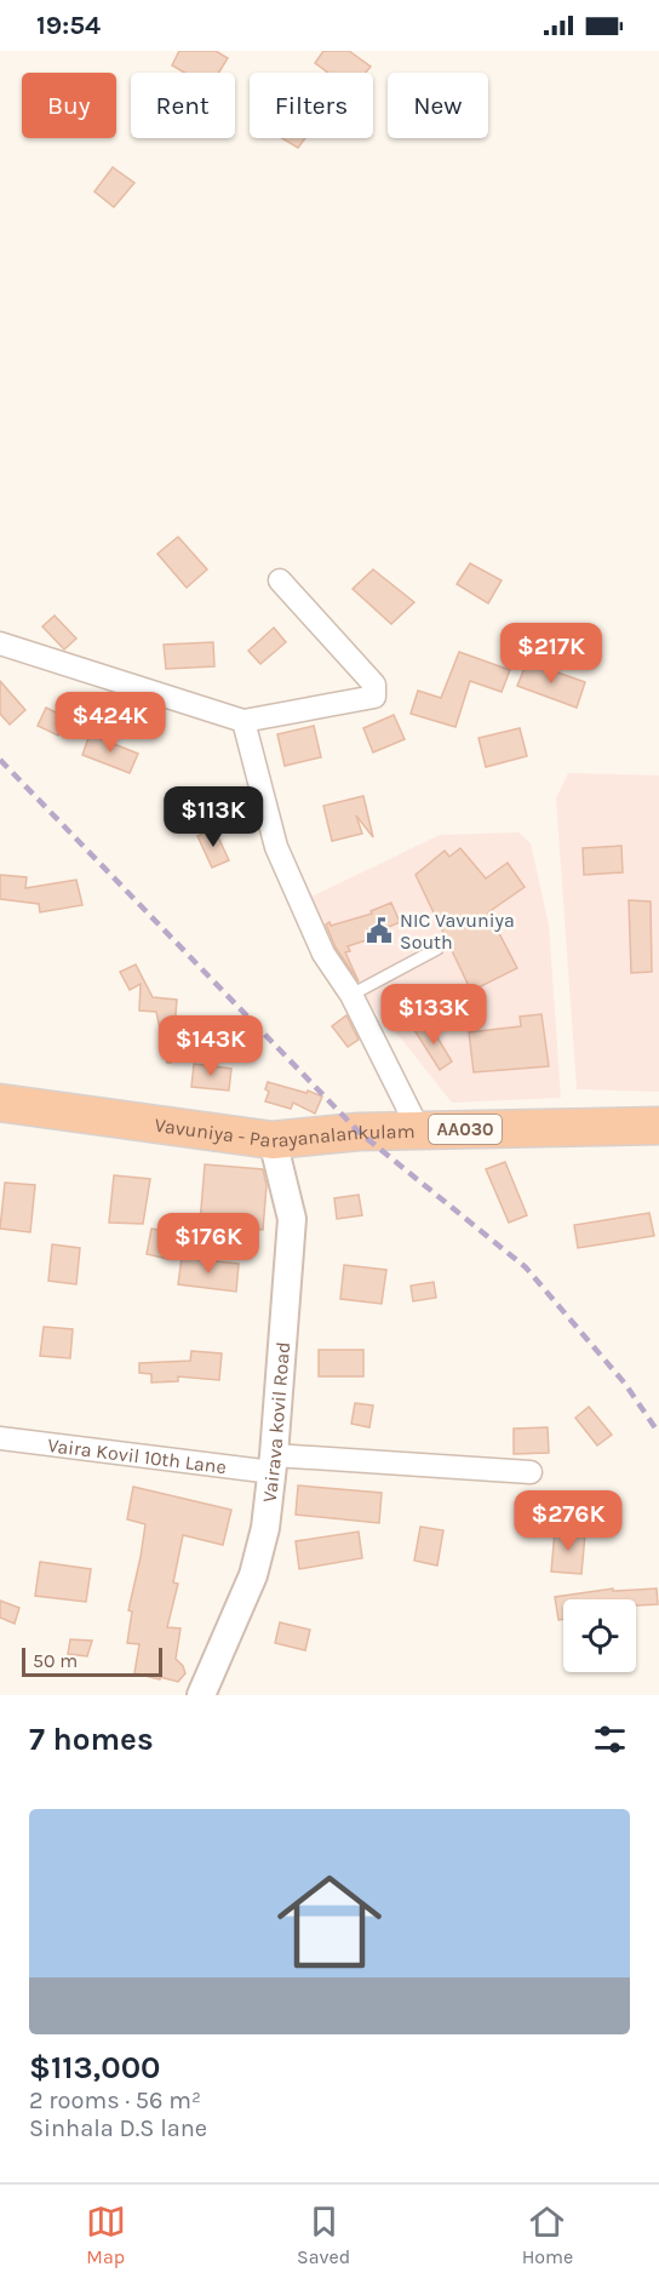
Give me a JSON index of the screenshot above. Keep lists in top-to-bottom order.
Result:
{
  "streets": {
    "highway": ["Vavuniya - Parayanalankulam", "AA030"],
    "street": ["Vairava kovil Road", "Vaira Kovil 10th Lane"]
  },
  "crossings": [
    ["Vavuniya - Parayanalankulam", "Vairava kovil Road"],
    ["Vairava kovil Road", "Vaira Kovil 10th Lane"]
  ],
  "places": {
    "public building": ["NIC Vavuniya South"]
  },
  "scale_bar": "50 m",
  "page": {
    "status": "19:54",
    "chip": [
      "Buy",
      "Rent",
      "Filters",
      "New"
    ],
    "price": [
      "$217K",
      "$424K",
      "$113K",
      "$133K",
      "$143K",
      "$176K",
      "$276K"
    ],
    "scale": "50 m",
    "heading": "7 homes",
    "list": [
      {
        "name": "$113,000",
        "note": "2 rooms · 56 m² · Sinhala D.S lane"
      }
    ],
    "tabs": ["Map", "Saved", "Home"]
  }
}
